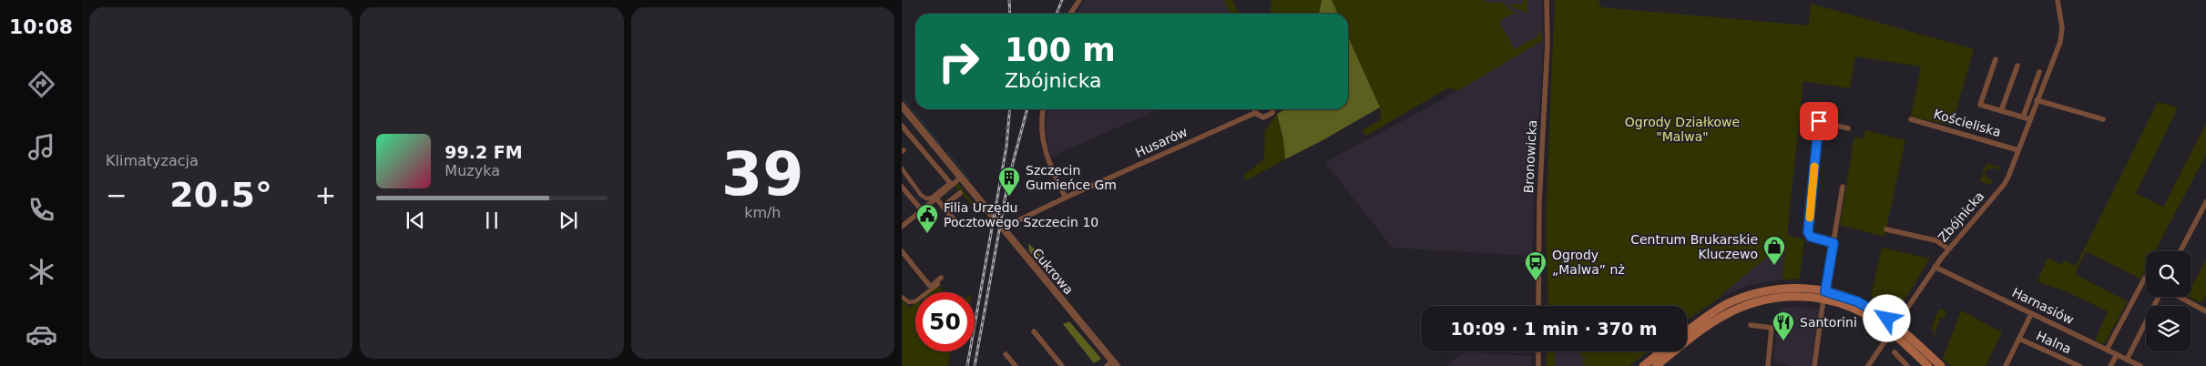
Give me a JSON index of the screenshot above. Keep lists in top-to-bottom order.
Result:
{
  "streets": {
    "street": [
      "Kościeliska",
      "Husarów",
      "Bronowicka",
      "Zbójnicka",
      "Cukrowa",
      "Harnasiów",
      "Halna"
    ]
  },
  "crossings": [
    ["Kościeliska", "Zbójnicka"],
    ["Husarów", "Cukrowa"],
    ["Zbójnicka", "Harnasiów"]
  ],
  "parks": ["Ogrody Działkowe \"Malwa\""],
  "places": {
    "building": ["Szczecin Gumieńce Gm"],
    "public building": ["Filia Urzędu Pocztowego Szczecin 10"],
    "shop": ["Centrum Brukarskie Kluczewo"],
    "bus stop": ["Ogrody „Malwa” nż"],
    "restaurant": ["Santorini"]
  },
  "page": {
    "tabs": "10:08",
    "tile": [
      "Klimatyzacja",
      ["39", "km/h"]
    ],
    "turn": ["100 m", "Zbójnicka"],
    "song": ["99.2 FM", "Muzyka"],
    "heat": ["−", "20.5°", "+"],
    "limit": "50",
    "trip": "10:09 · 1 min · 370 m"
  }
}
